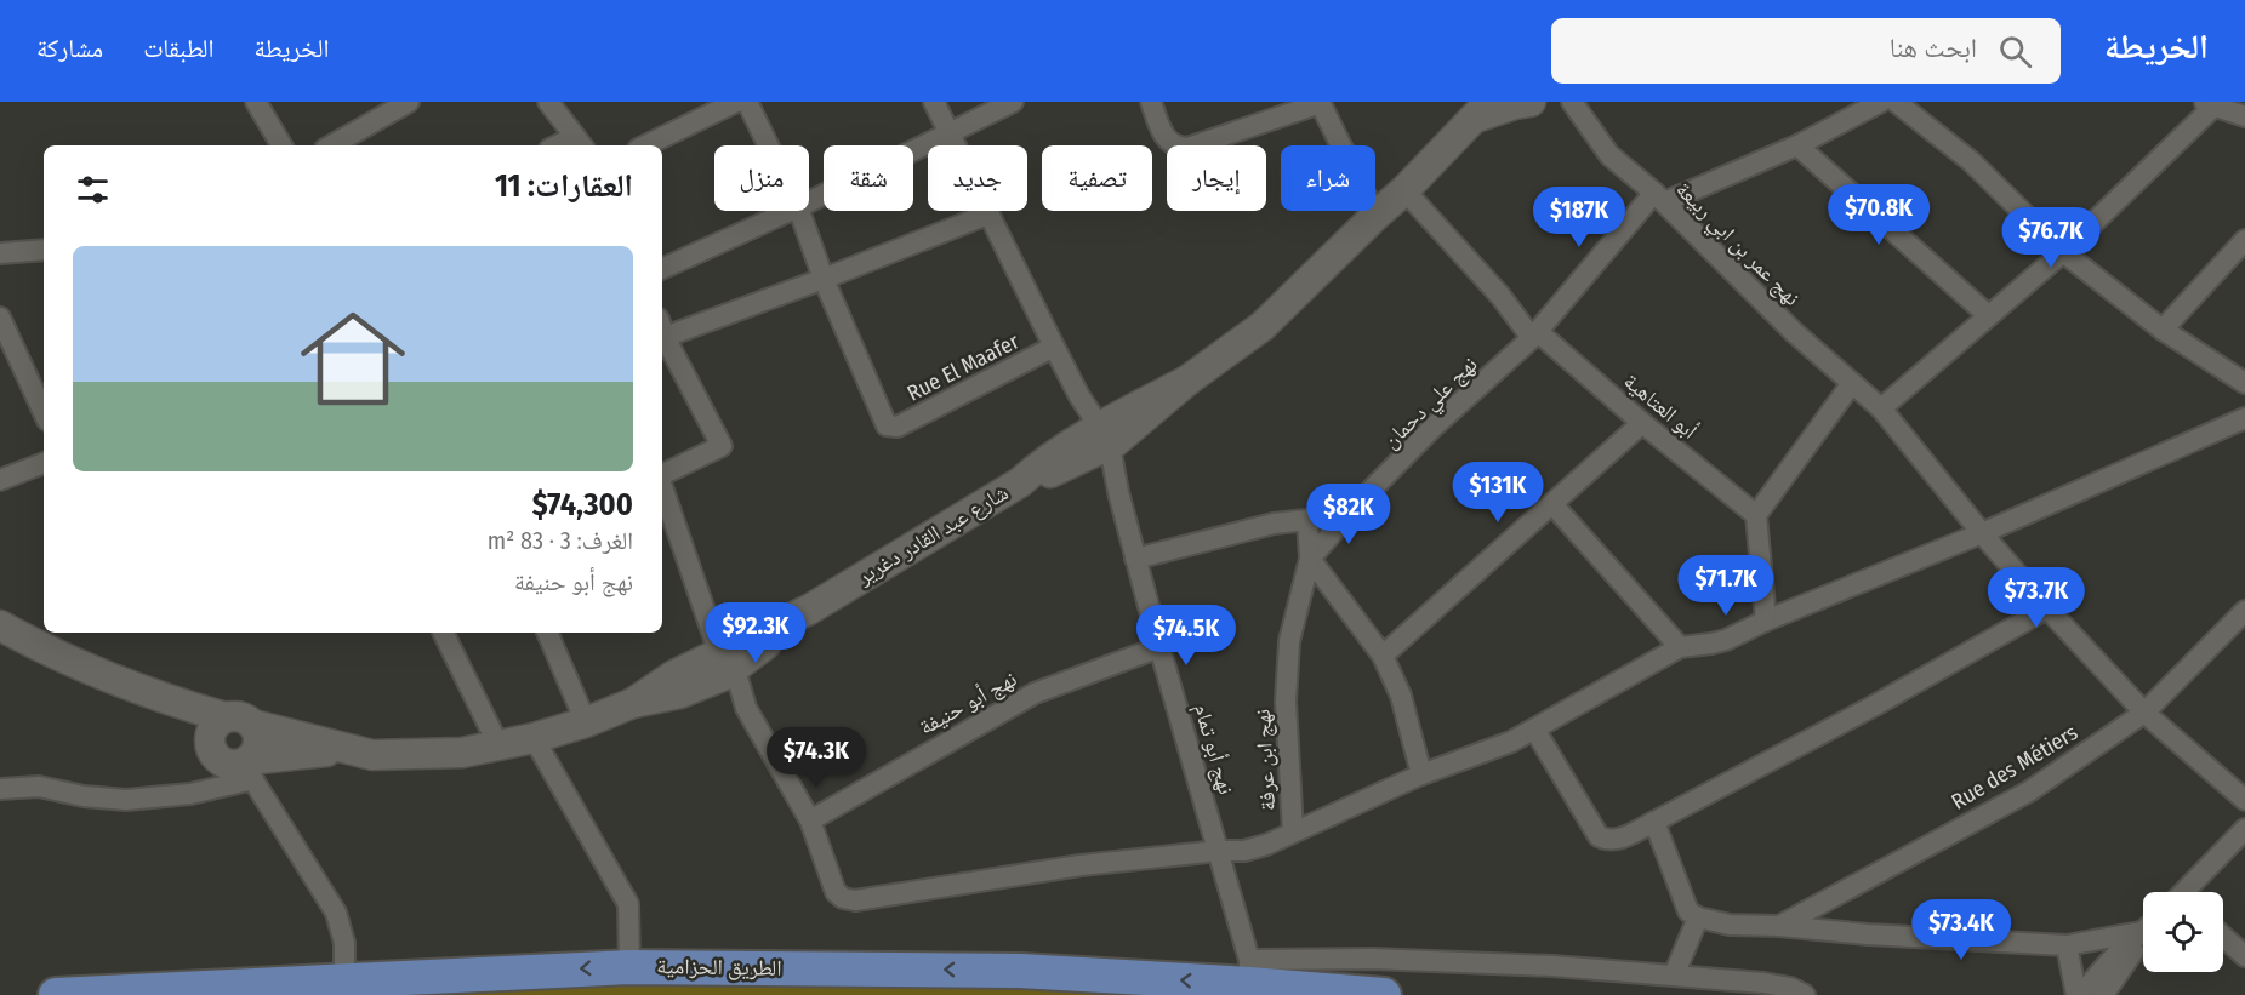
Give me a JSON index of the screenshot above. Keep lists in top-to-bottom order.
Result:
{
  "streets": {
    "highway": ["الطريق الحزامية"],
    "main road": ["شارع عبد القادر دغرير"],
    "street": [
      "نهج عمر بن ابي ربيعة",
      "Rue El Maafer",
      "نهج علي دحمان",
      "أبو العتاهية",
      "نهج أبو حنيفة",
      "نهج أبو تمام",
      "نهج ابن عرفة",
      "Rue des Métiers"
    ]
  },
  "crossings": [
    ["نهج عمر بن ابي ربيعة", "نهج علي دحمان"],
    ["نهج عمر بن ابي ربيعة", "Rue des Métiers"],
    ["Rue El Maafer", "نهج أبو تمام"],
    ["نهج علي دحمان", "أبو العتاهية"],
    ["نهج علي دحمان", "نهج أبو تمام"],
    ["أبو العتاهية", "شارع عبد القادر دغرير"],
    ["شارع عبد القادر دغرير", "نهج أبو تمام"],
    ["نهج أبو حنيفة", "نهج أبو تمام"],
    ["نهج أبو تمام", "الطريق الحزامية"]
  ],
  "one_way": ["الطريق الحزامية"],
  "page": {
    "header": "الخريطة",
    "search": "ابحث هنا",
    "nav": ["الخريطة", "الطبقات", "مشاركة"],
    "chip": [
      "شراء",
      "إيجار",
      "تصفية",
      "جديد",
      "شقة",
      "منزل"
    ],
    "heading": "العقارات: 11",
    "price": [
      "$70.8K",
      "$187K",
      "$76.7K",
      "$131K",
      "$82K",
      "$71.7K",
      "$73.7K",
      "$92.3K",
      "$74.5K",
      "$74.3K",
      "$73.4K"
    ],
    "list": [
      {
        "name": "$74,300",
        "note": "الغرف: 3 · 83 m² · نهج أبو حنيفة"
      }
    ]
  }
}
